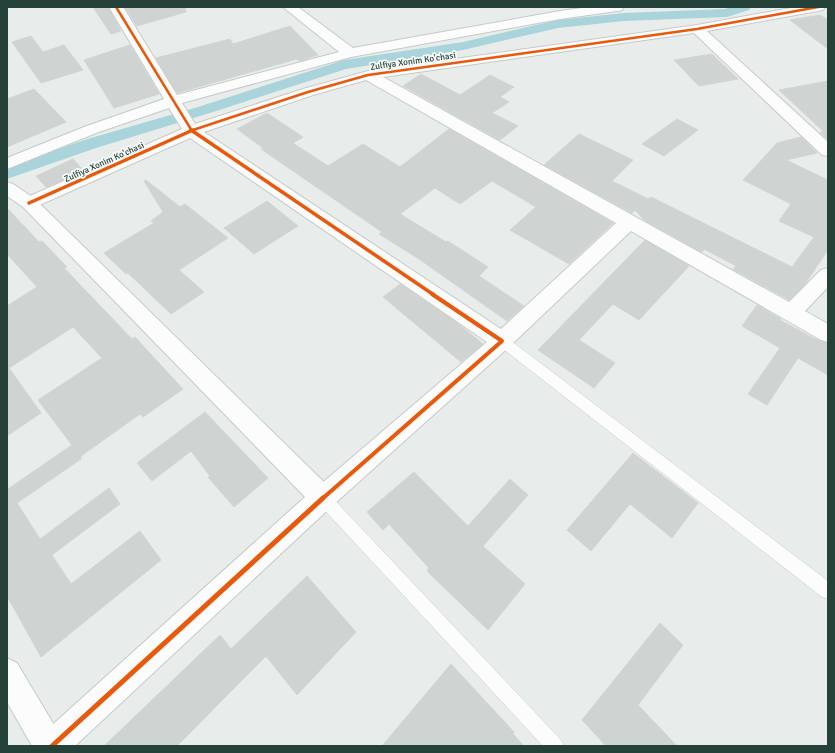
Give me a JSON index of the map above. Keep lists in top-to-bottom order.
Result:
{
  "streets": {
    "street": ["Zulfiya Xonim Ko'chasi"]
  }
}
